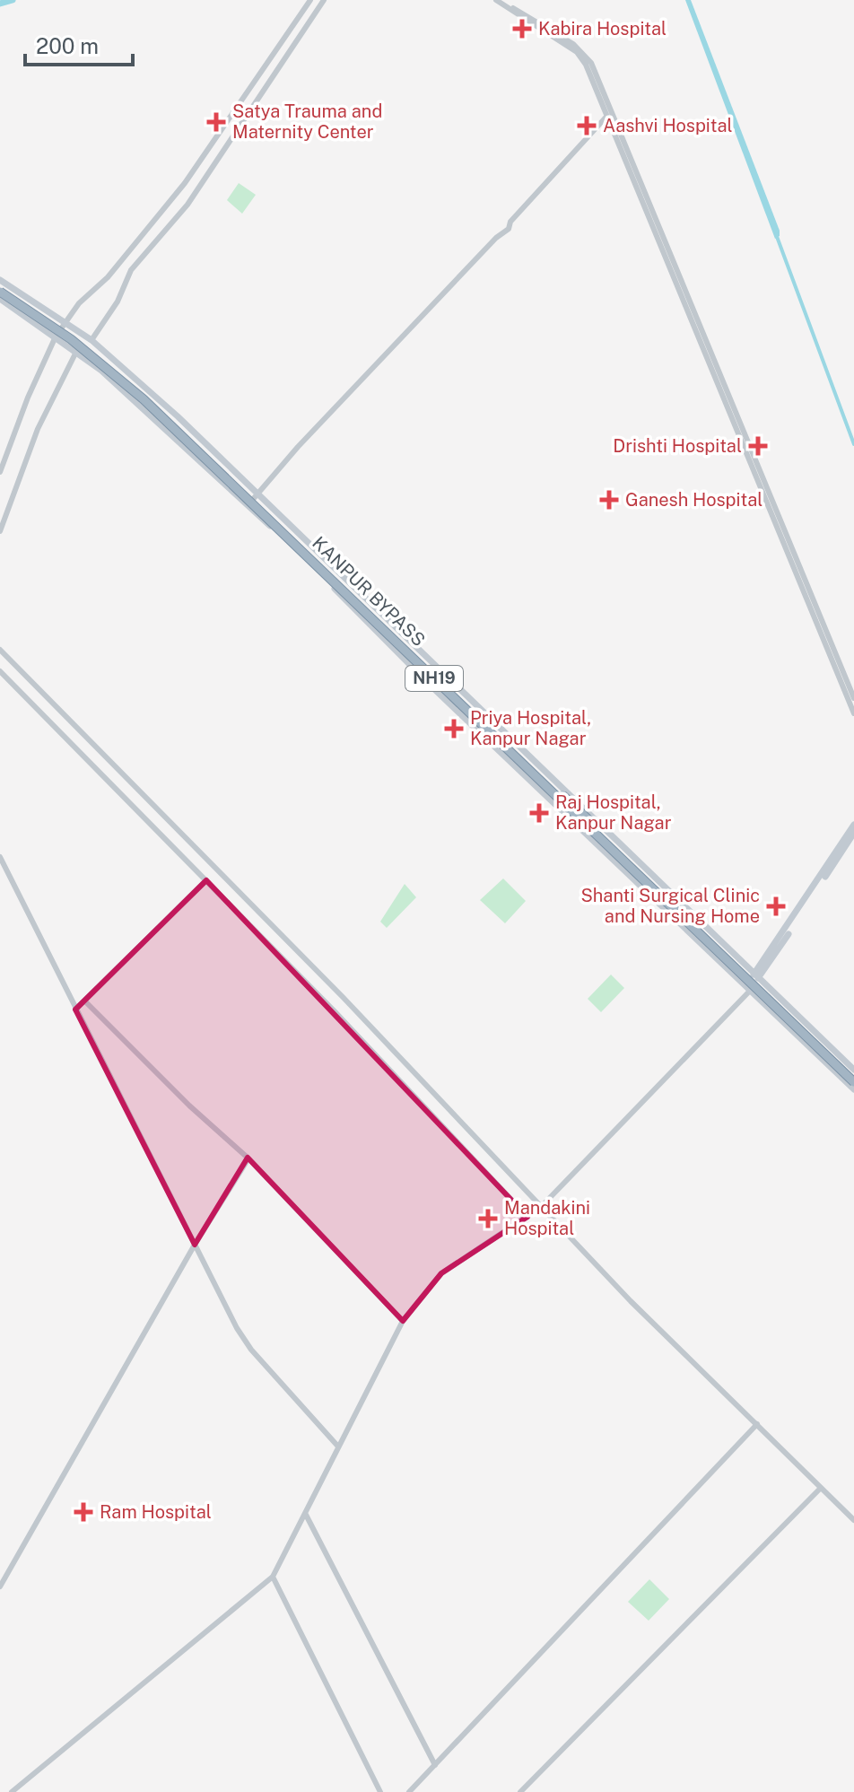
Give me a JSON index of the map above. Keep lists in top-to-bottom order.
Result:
{
  "streets": {
    "highway": ["KANPUR BYPASS", "NH19"]
  },
  "places": {
    "health": [
      "Kabira Hospital",
      "Satya Trauma and Maternity Center",
      "Aashvi Hospital",
      "Drishti Hospital",
      "Ganesh Hospital",
      "Priya Hospital, Kanpur Nagar",
      "Raj Hospital, Kanpur Nagar",
      "Shanti Surgical Clinic and Nursing Home",
      "Mandakini Hospital",
      "Ram Hospital"
    ]
  },
  "scale_bar": "200 m"
}
